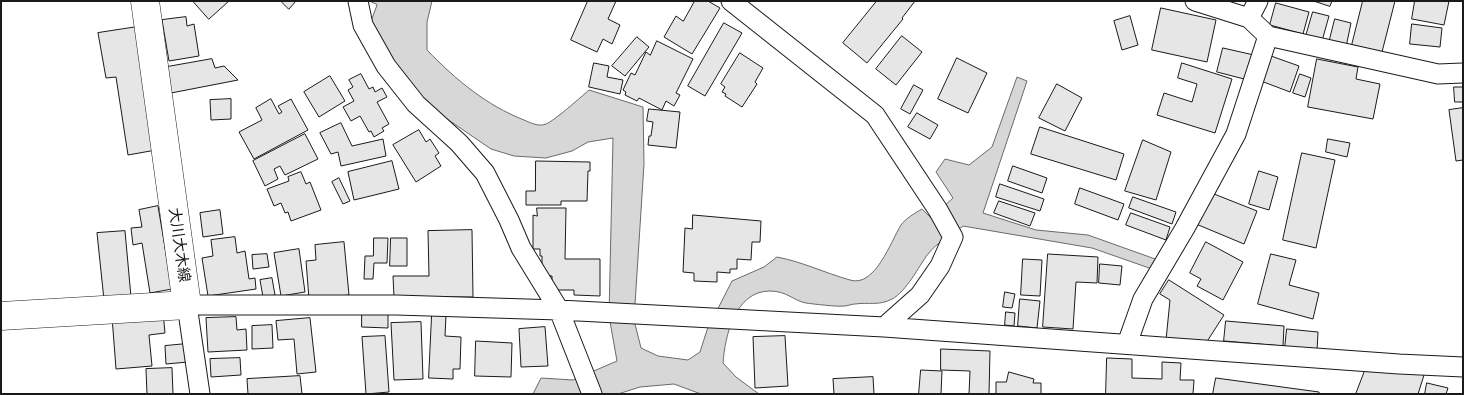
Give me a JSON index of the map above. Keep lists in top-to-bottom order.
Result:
{
  "streets": {
    "main road": ["大川大木線"]
  }
}
